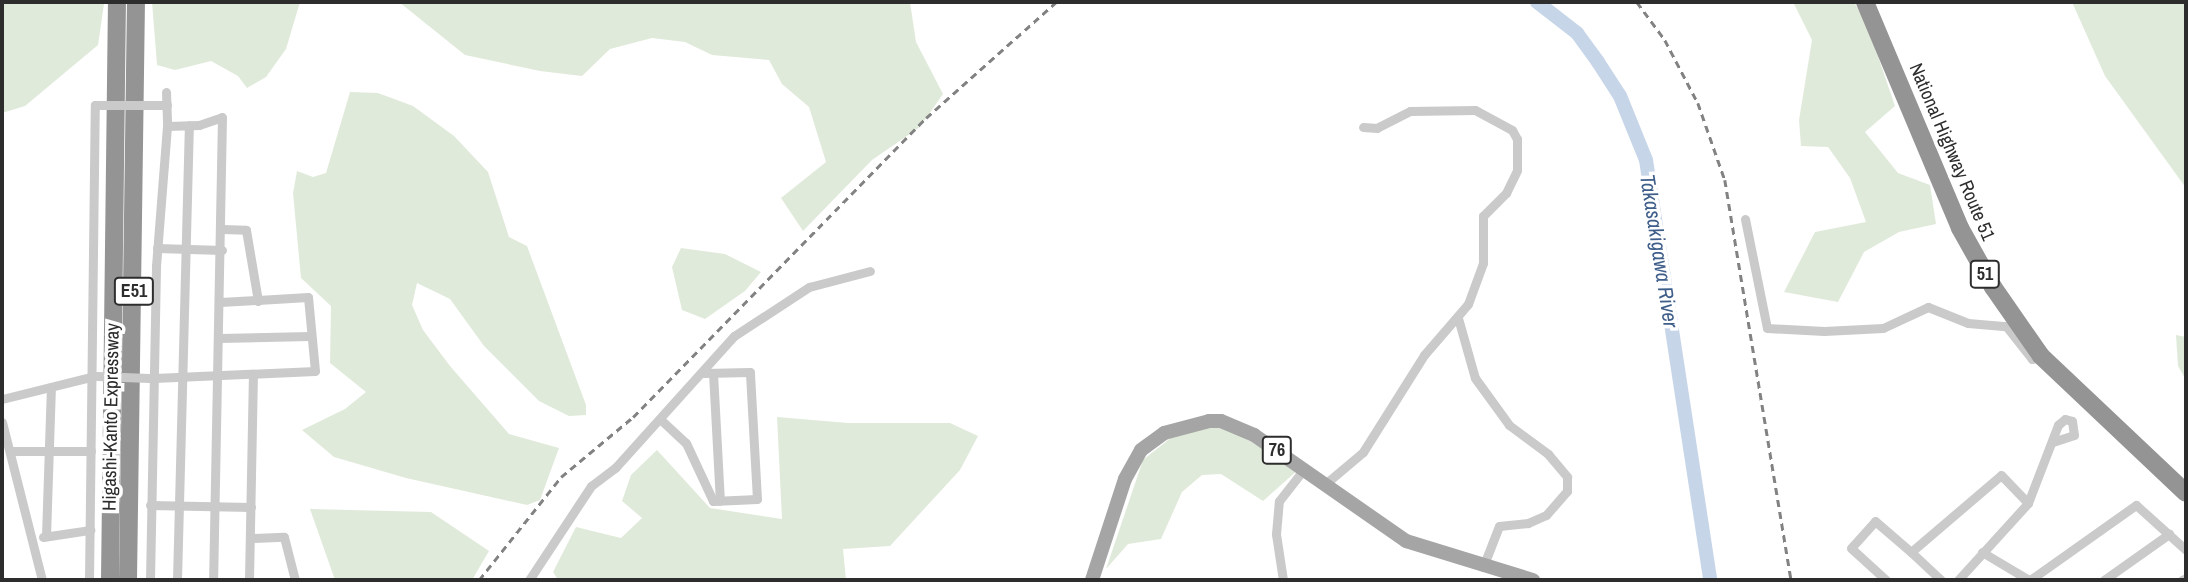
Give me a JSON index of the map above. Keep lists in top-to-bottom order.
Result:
{
  "streets": {
    "highway": [
      "National Highway Route 51",
      "51",
      "E51",
      "Higashi-Kanto Expressway"
    ],
    "main road": ["76"]
  },
  "water": ["Takasakigawa River"]
}
